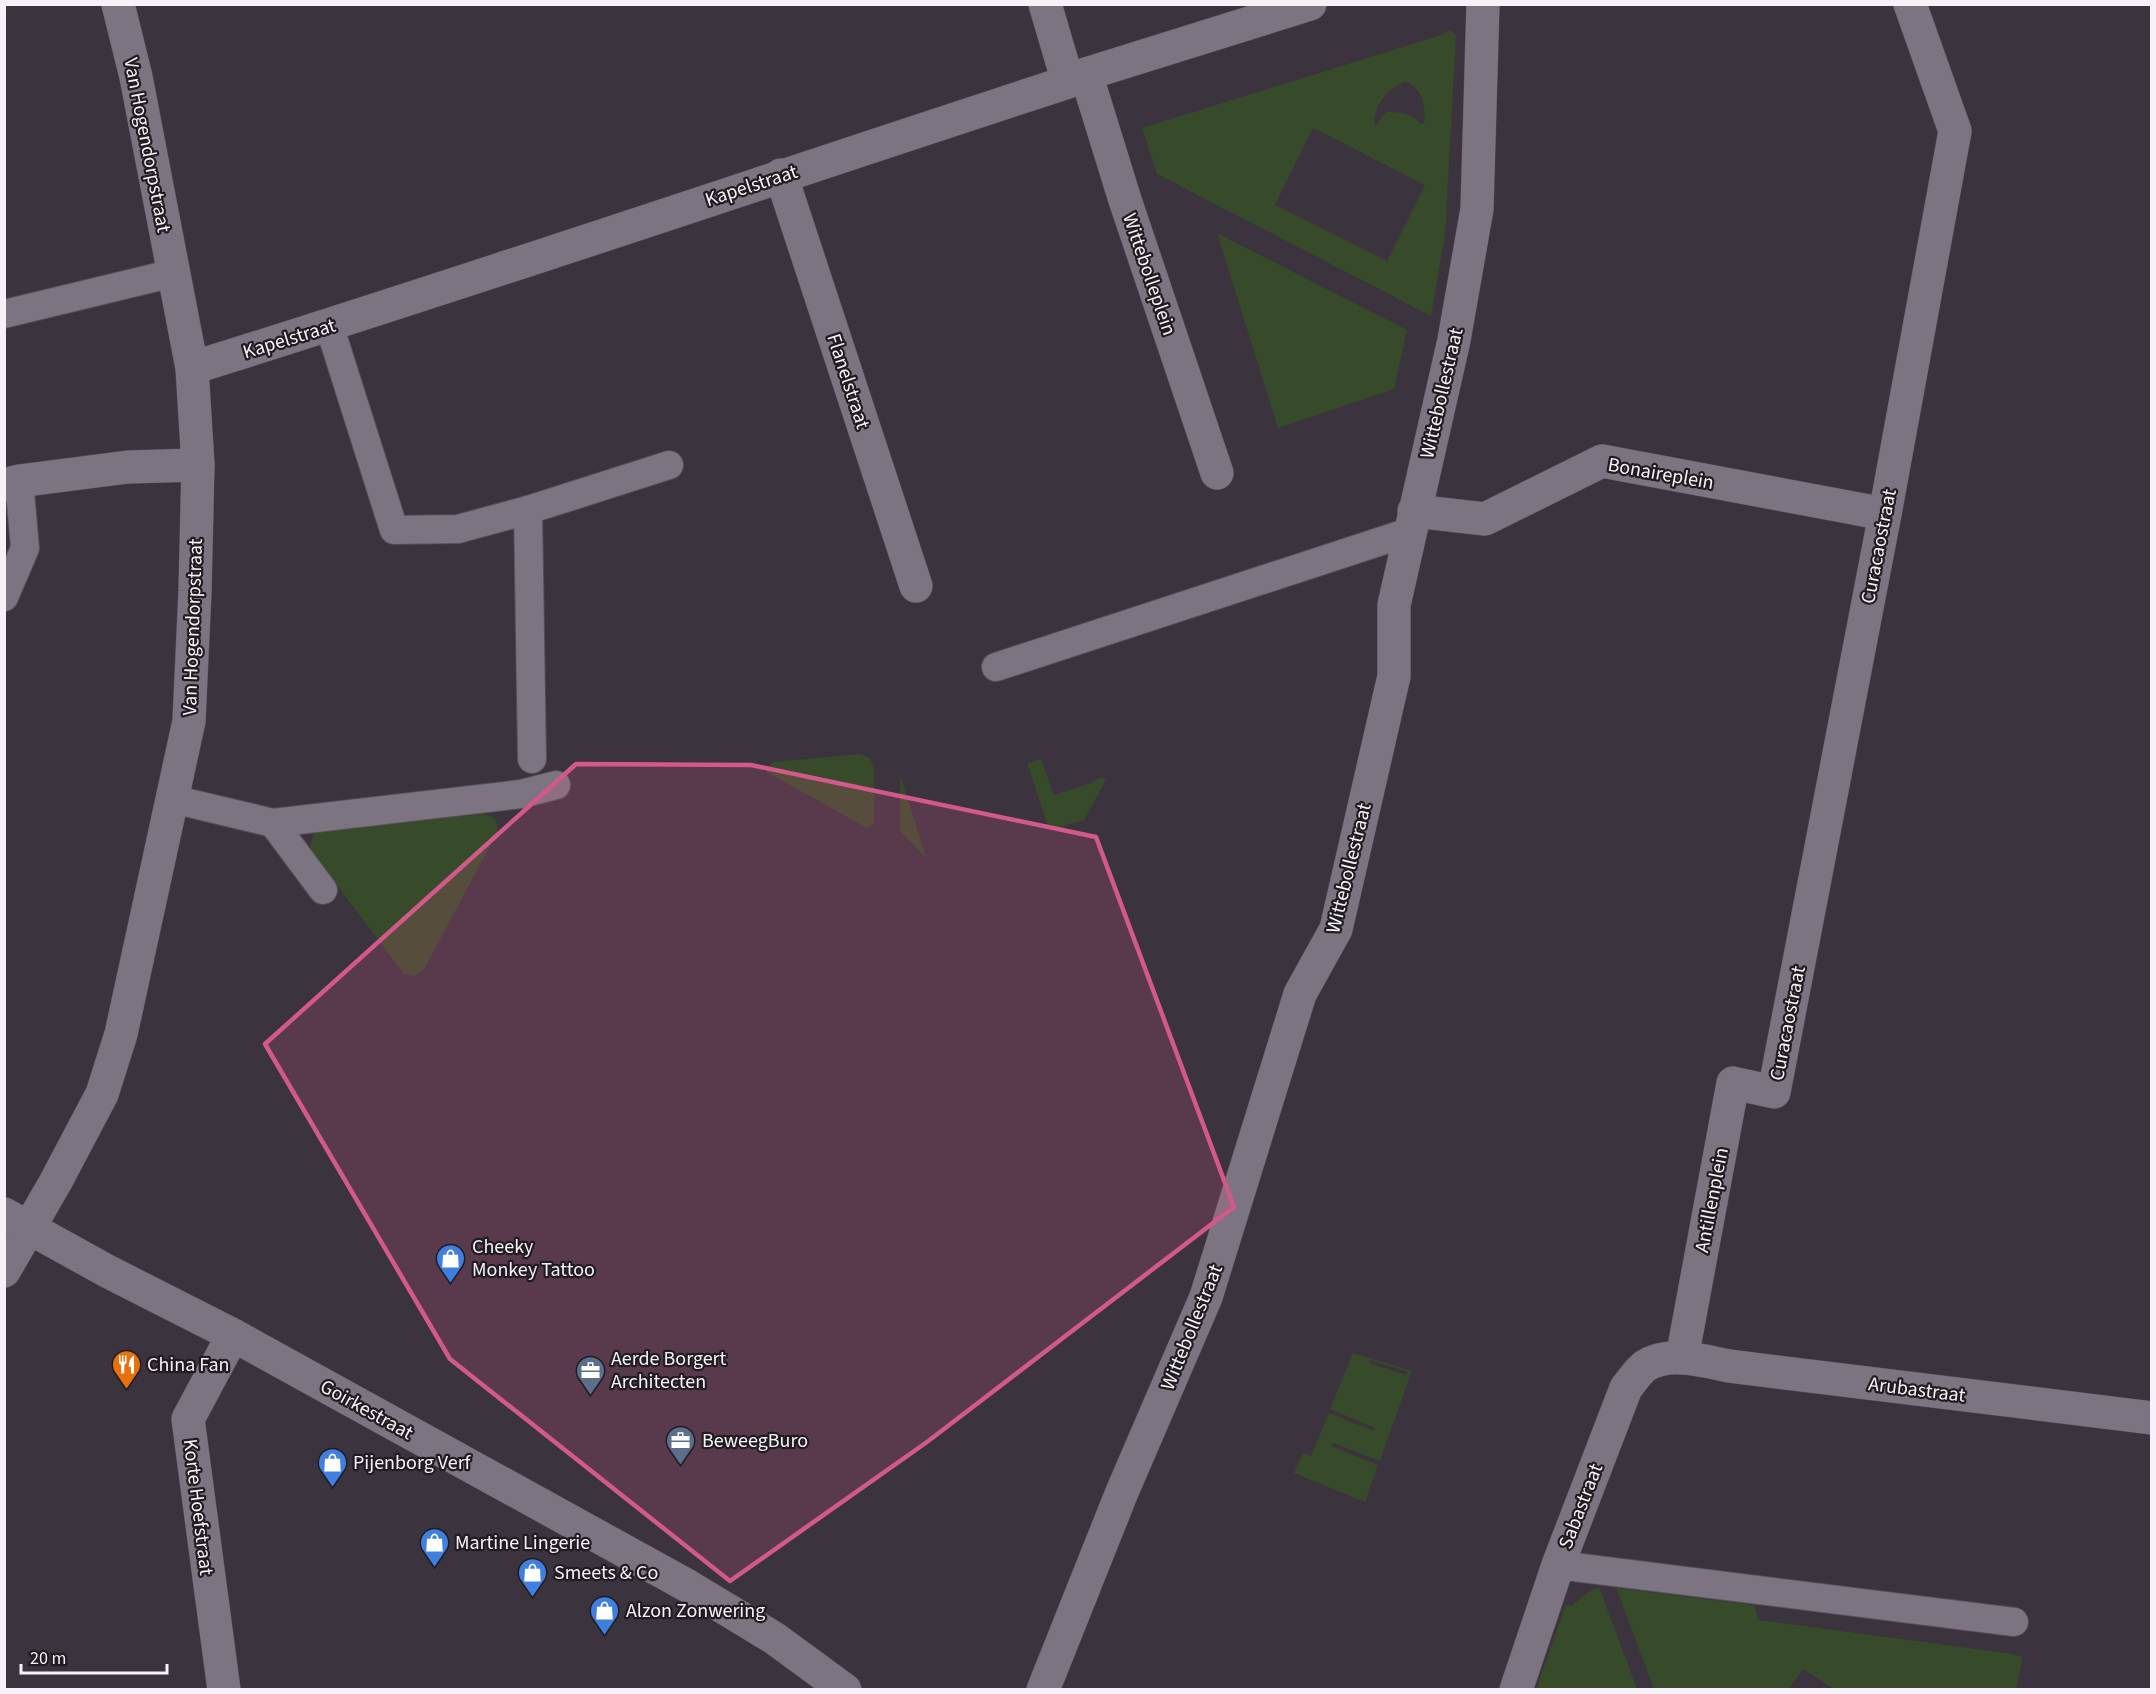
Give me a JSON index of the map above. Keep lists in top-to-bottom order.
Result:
{
  "streets": {
    "street": [
      "Van Hogendorpstraat",
      "Kapelstraat",
      "Wittebolleplein",
      "Flanelstraat",
      "Wittebollestraat",
      "Bonaireplein",
      "Curacaostraat",
      "Antillenplein",
      "Arubastraat",
      "Goirkestraat",
      "Sabastraat",
      "Korte Hoefstraat"
    ]
  },
  "crossings": [
    ["Van Hogendorpstraat", "Kapelstraat"],
    ["Van Hogendorpstraat", "Goirkestraat"],
    ["Kapelstraat", "Wittebolleplein"],
    ["Kapelstraat", "Flanelstraat"],
    ["Wittebollestraat", "Bonaireplein"],
    ["Bonaireplein", "Curacaostraat"],
    ["Curacaostraat", "Antillenplein"],
    ["Antillenplein", "Arubastraat"],
    ["Antillenplein", "Sabastraat"],
    ["Arubastraat", "Sabastraat"],
    ["Goirkestraat", "Korte Hoefstraat"]
  ],
  "places": {
    "shop": [
      "Cheeky Monkey Tattoo",
      "Pijenborg Verf",
      "Martine Lingerie",
      "Smeets & Co",
      "Alzon Zonwering"
    ],
    "restaurant": ["China Fan"],
    "office": ["Aerde Borgert Architecten", "BeweegBuro"]
  },
  "scale_bar": "20 m"
}
